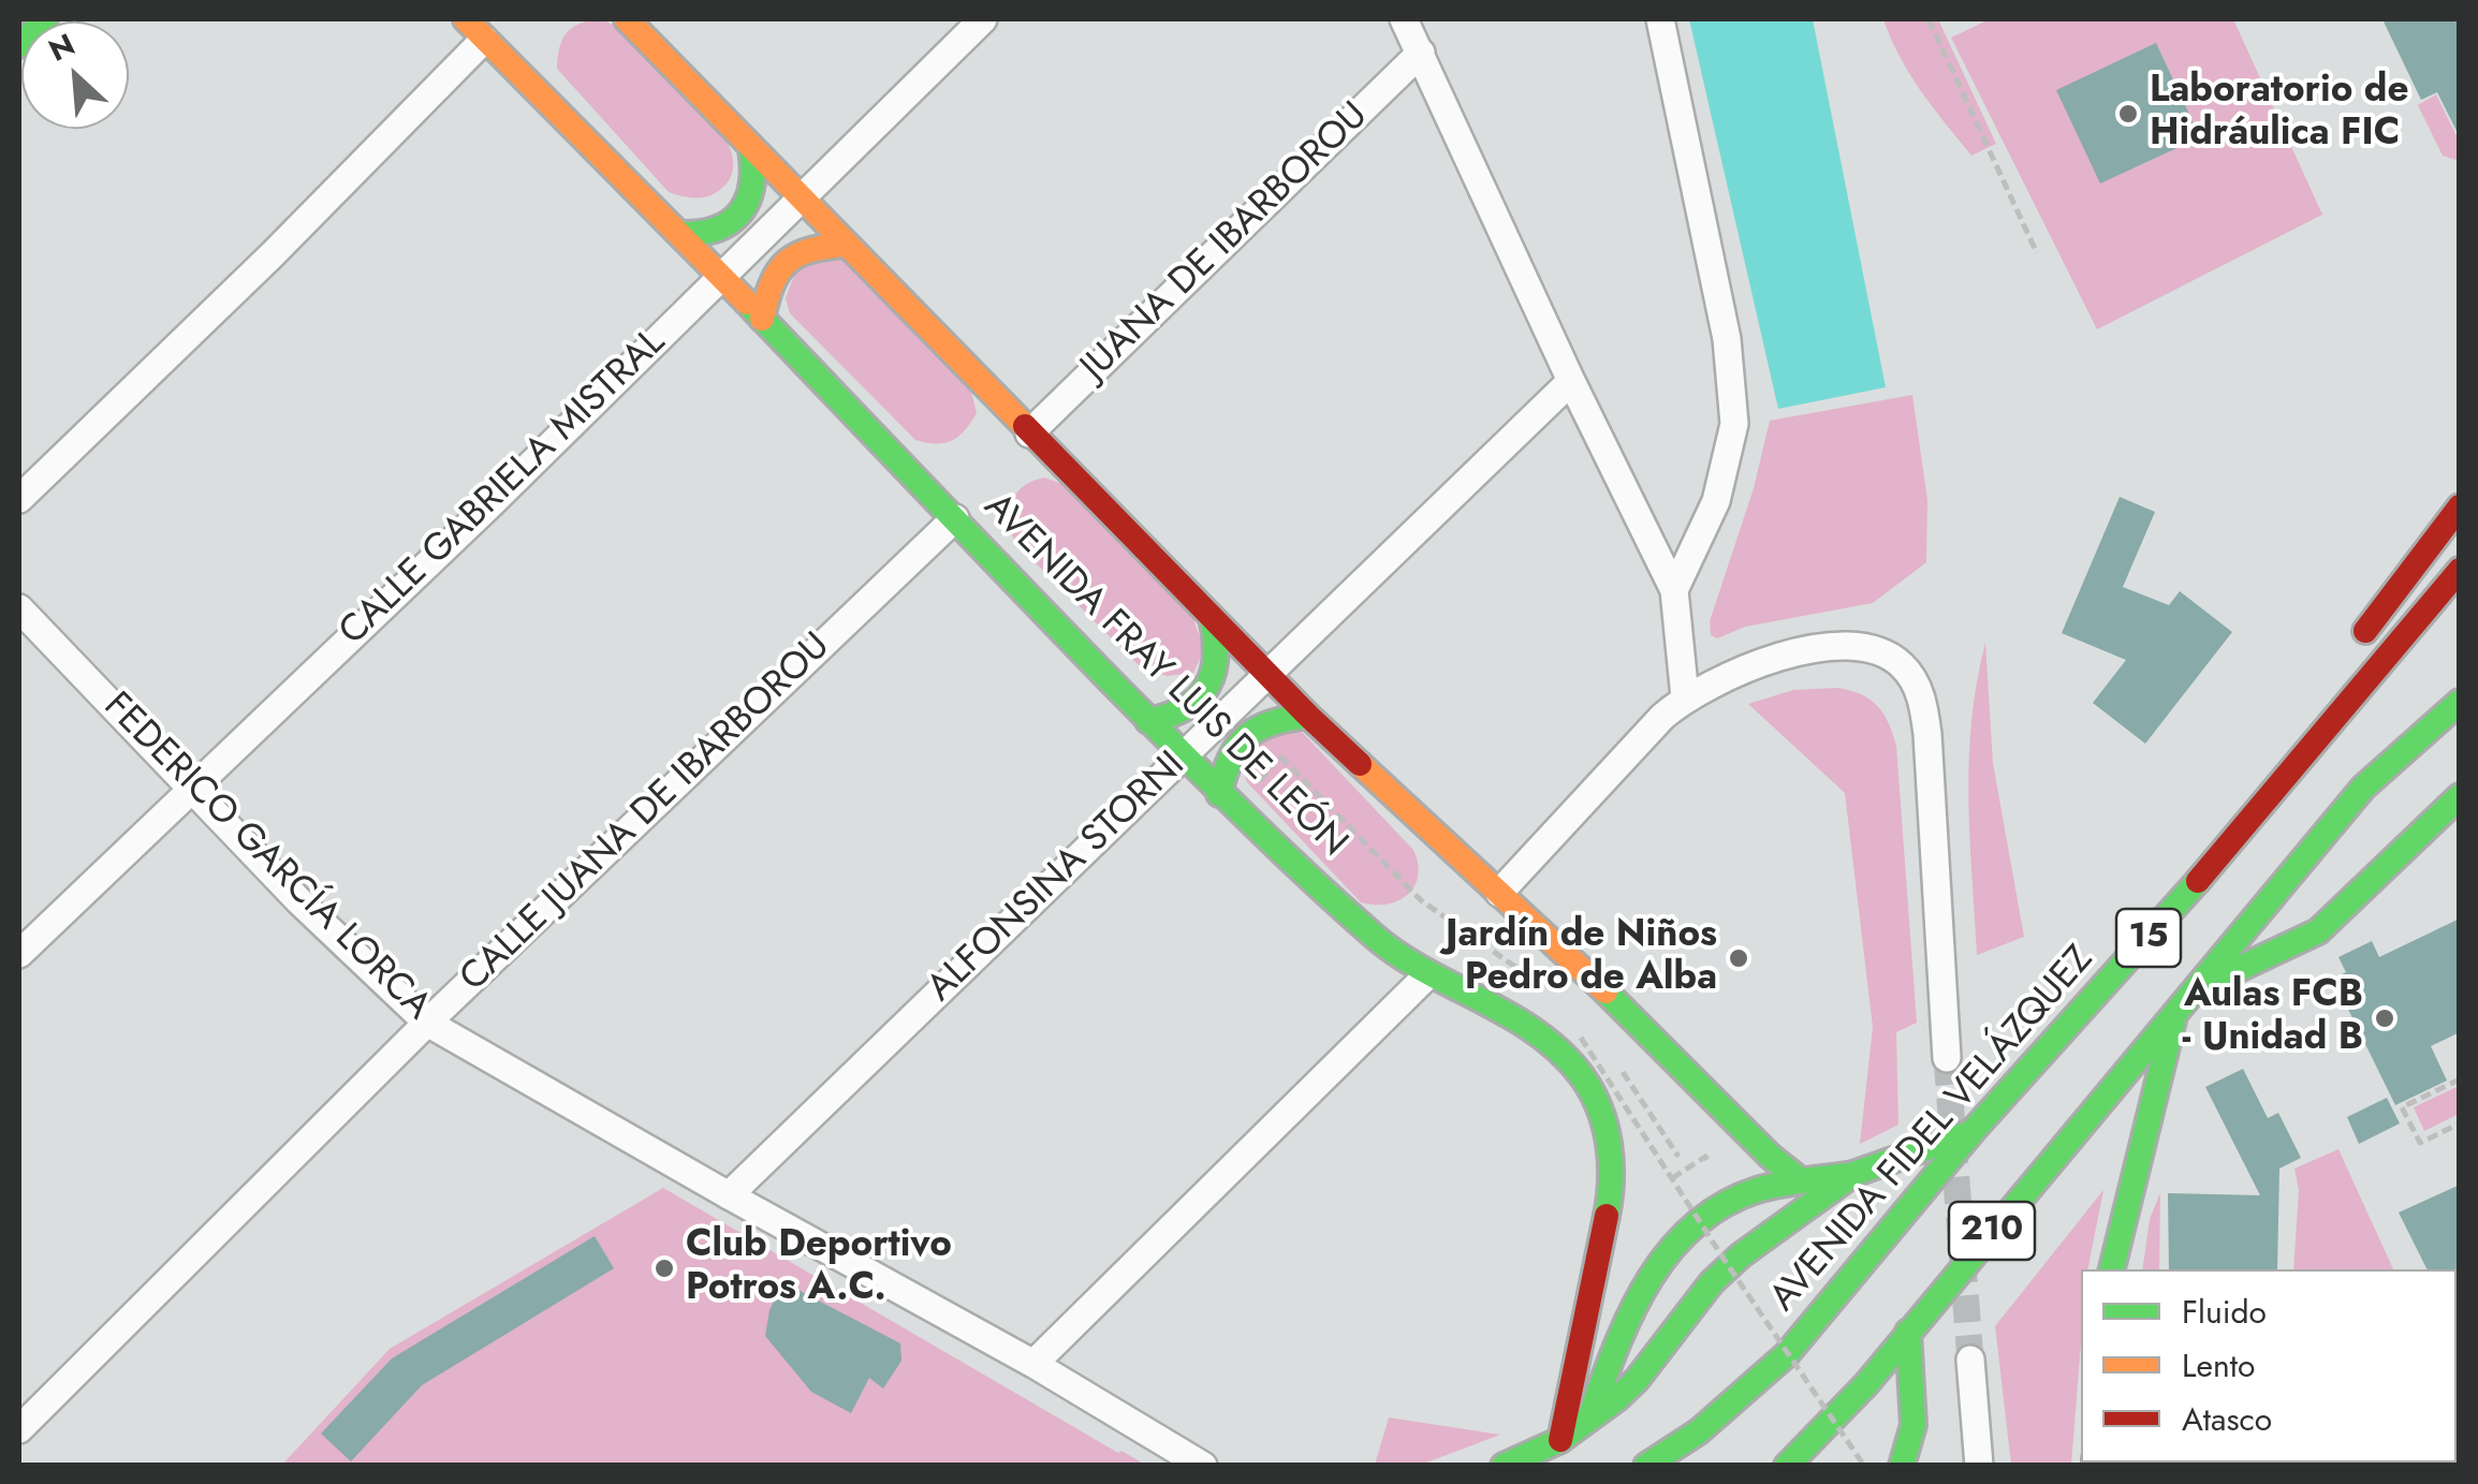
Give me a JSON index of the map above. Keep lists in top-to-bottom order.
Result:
{
  "streets": {
    "main road": [
      "AVENIDA FRAY LUIS DE LEÓN",
      "15",
      "AVENIDA FIDEL VELÁZQUEZ",
      "210"
    ],
    "street": [
      "JUANA DE IBARBOROU",
      "CALLE GABRIELA MISTRAL",
      "CALLE JUANA DE IBARBOROU",
      "FEDERICO GARCÍA LORCA",
      "ALFONSINA STORNI"
    ]
  },
  "crossings": [
    ["JUANA DE IBARBOROU", "AVENIDA FRAY LUIS DE LEÓN"],
    ["CALLE GABRIELA MISTRAL", "AVENIDA FRAY LUIS DE LEÓN"],
    ["CALLE GABRIELA MISTRAL", "FEDERICO GARCÍA LORCA"],
    ["AVENIDA FRAY LUIS DE LEÓN", "CALLE JUANA DE IBARBOROU"],
    ["AVENIDA FRAY LUIS DE LEÓN", "ALFONSINA STORNI"],
    ["CALLE JUANA DE IBARBOROU", "FEDERICO GARCÍA LORCA"],
    ["FEDERICO GARCÍA LORCA", "ALFONSINA STORNI"],
    ["15", "AVENIDA FIDEL VELÁZQUEZ"]
  ],
  "places": [
    "Laboratorio de Hidráulica FIC",
    "Jardín de Niños Pedro de Alba",
    "Aulas FCB - Unidad B",
    "Club Deportivo Potros A.C."
  ],
  "legend": ["Fluido", "Lento", "Atasco"],
  "north": "top left"
}
